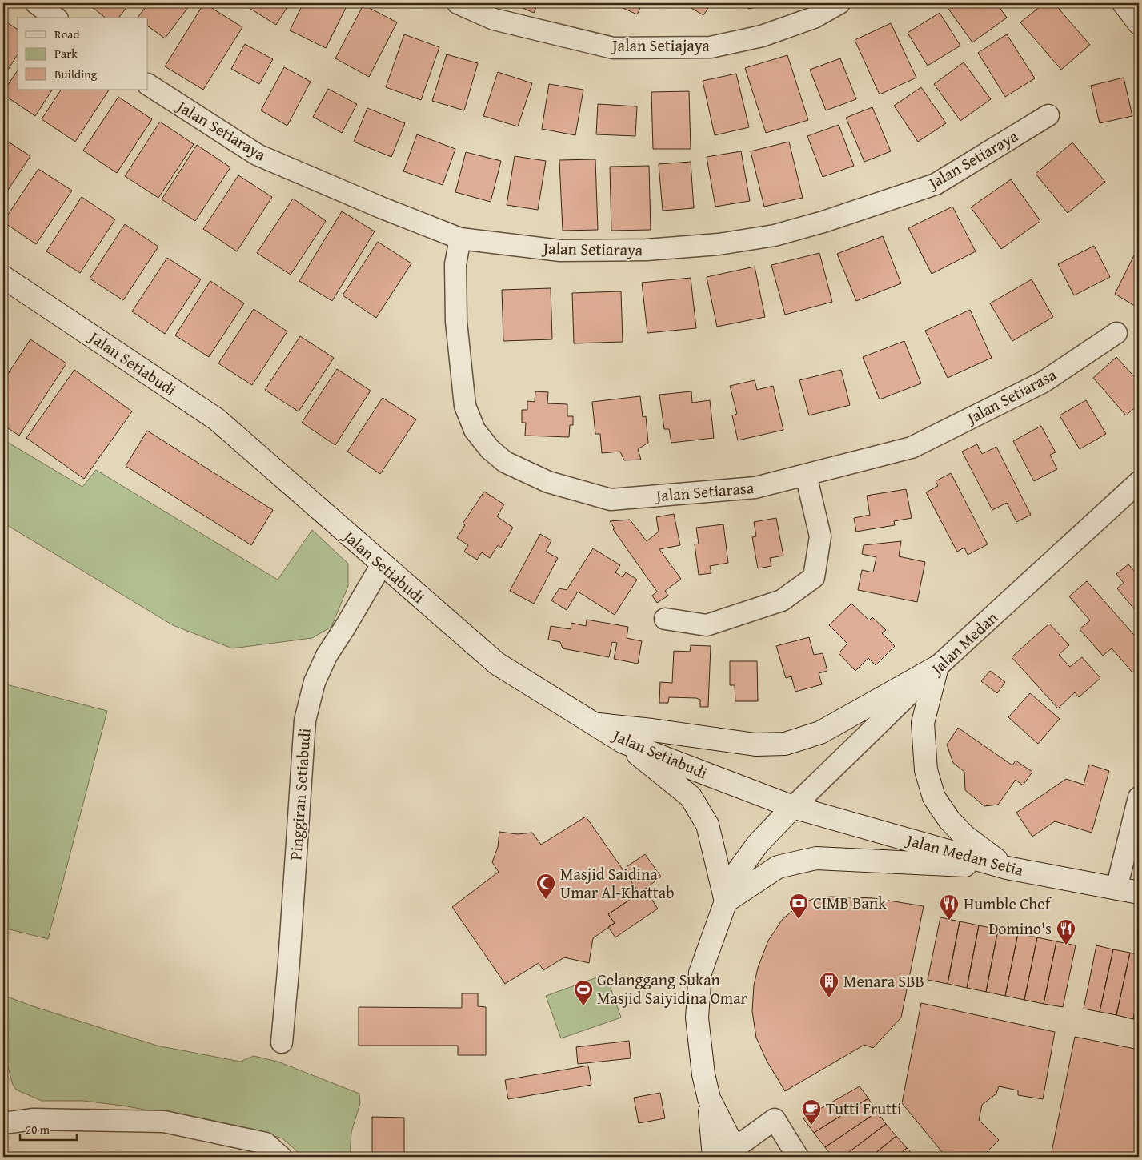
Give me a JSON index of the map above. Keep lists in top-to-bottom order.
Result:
{
  "streets": {
    "street": [
      "Jalan Setiajaya",
      "Jalan Setiaraya",
      "Jalan Setiabudi",
      "Jalan Setiarasa",
      "Jalan Medan",
      "Pinggiran Setiabudi",
      "Jalan Medan Setia"
    ]
  },
  "crossings": [
    ["Jalan Setiaraya", "Jalan Setiarasa"],
    ["Jalan Setiabudi", "Jalan Medan"],
    ["Jalan Setiabudi", "Pinggiran Setiabudi"],
    ["Jalan Setiabudi", "Jalan Medan Setia"],
    ["Jalan Medan", "Jalan Medan Setia"]
  ],
  "places": {
    "mosque": ["Masjid Saidina Umar Al-Khattab"],
    "bank": ["CIMB Bank"],
    "restaurant": ["Humble Chef", "Domino's"],
    "building": ["Menara SBB"],
    "sports": ["Gelanggang Sukan Masjid Saiyidina Omar"],
    "cafe": ["Tutti Frutti"]
  },
  "legend": ["Road", "Park", "Building"],
  "scale_bar": "20 m"
}
